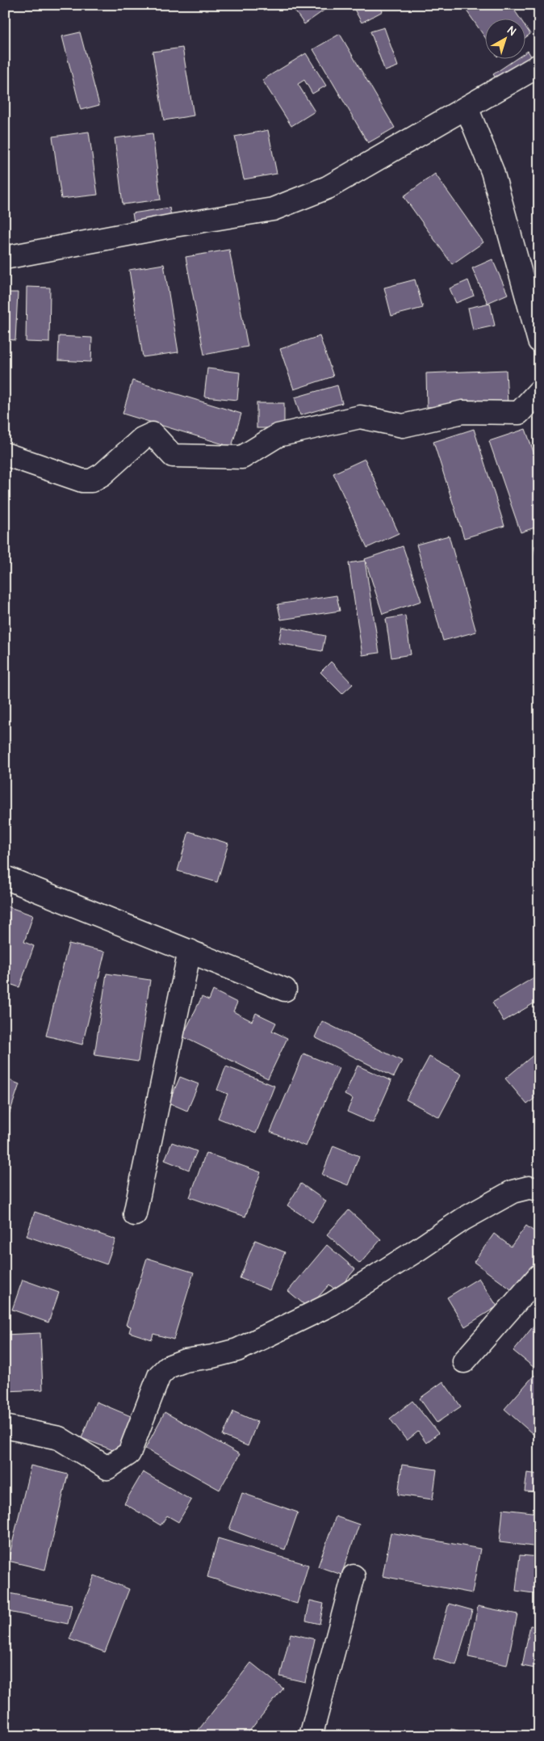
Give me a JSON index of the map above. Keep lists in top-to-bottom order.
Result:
{
  "north": "top right"
}
